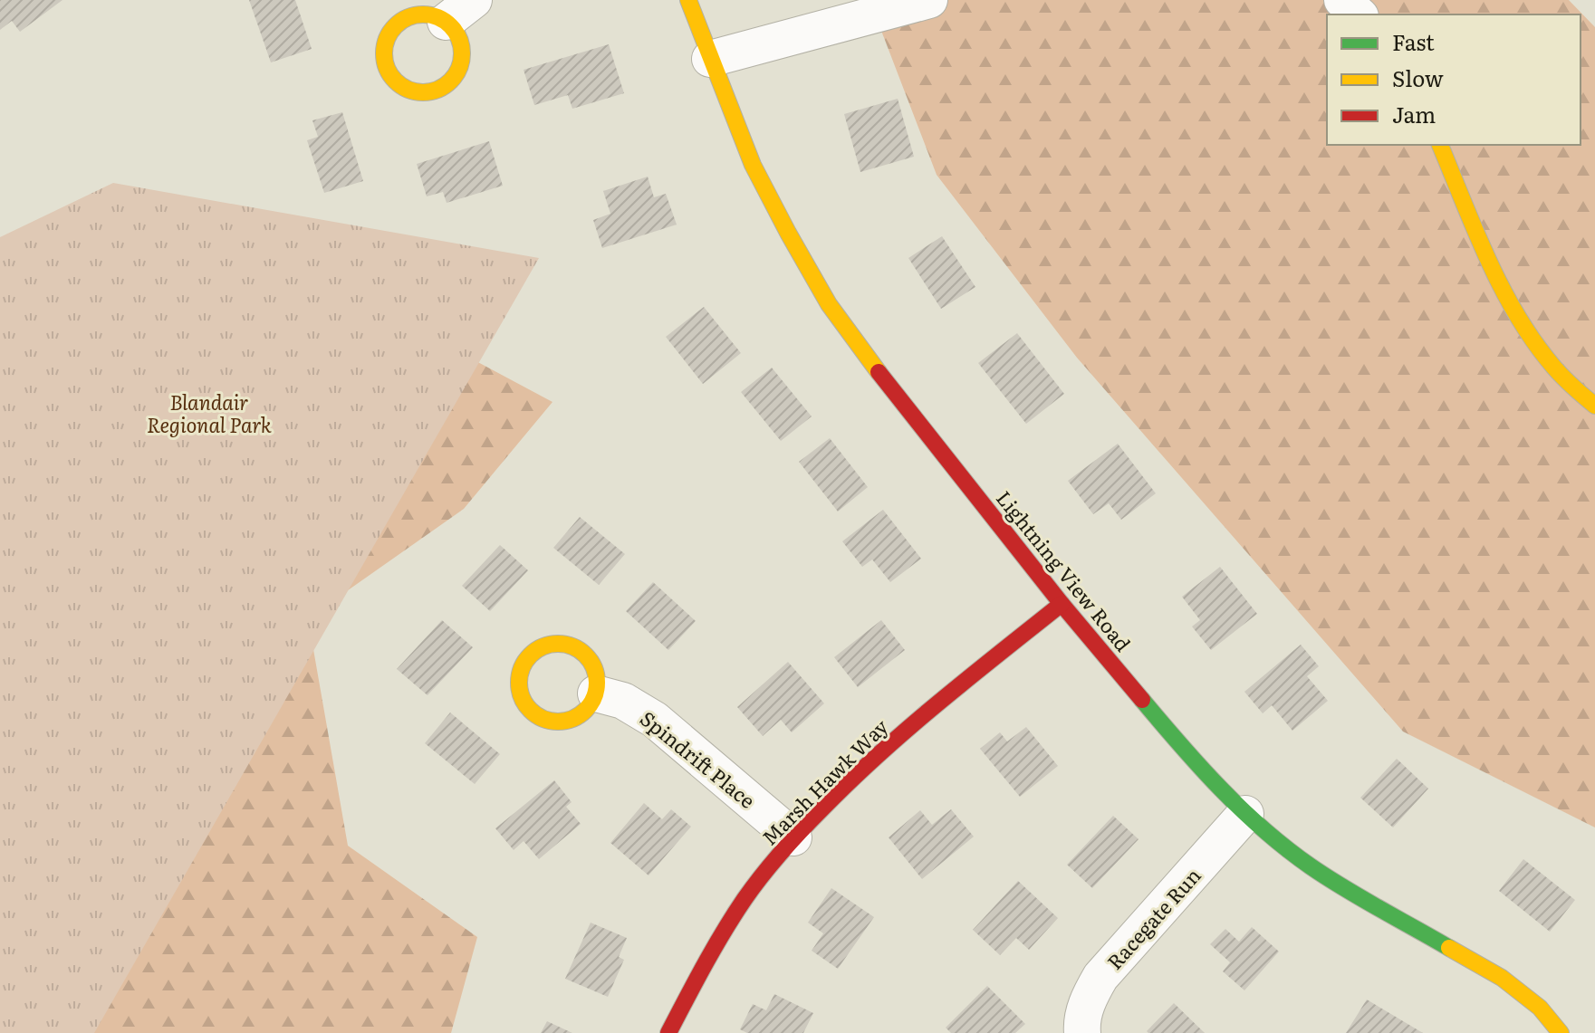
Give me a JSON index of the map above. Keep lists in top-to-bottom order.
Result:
{
  "streets": {
    "street": [
      "Lightning View Road",
      "Spindrift Place",
      "Marsh Hawk Way",
      "Racegate Run"
    ]
  },
  "crossings": [
    ["Lightning View Road", "Marsh Hawk Way"],
    ["Lightning View Road", "Racegate Run"],
    ["Spindrift Place", "Marsh Hawk Way"]
  ],
  "parks": ["Blandair Regional Park"],
  "legend": ["Fast", "Slow", "Jam"]
}
